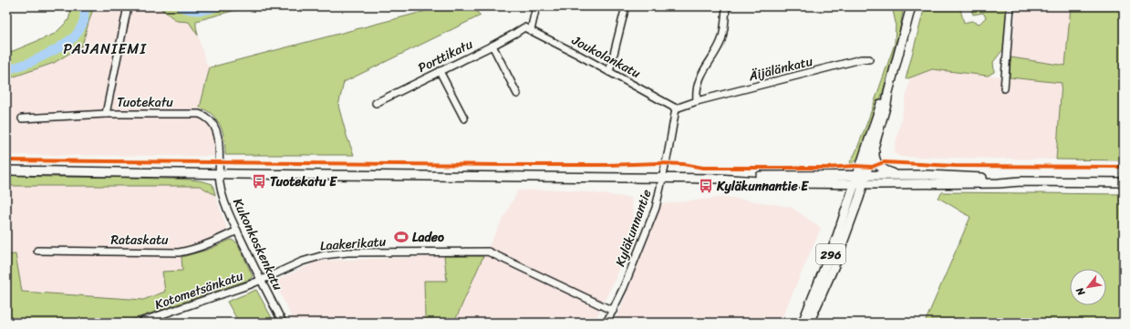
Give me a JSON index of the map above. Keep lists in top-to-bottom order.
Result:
{
  "streets": {
    "main road": ["296"],
    "street": [
      "Porttikatu",
      "Joukolankatu",
      "Äijälänkatu",
      "Tuotekatu",
      "Kyläkunnantie",
      "Rataskatu",
      "Laakerikatu",
      "Kukonkoskenkatu",
      "Kotometsänkatu"
    ]
  },
  "crossings": [
    ["Porttikatu", "Joukolankatu"],
    ["Joukolankatu", "Kyläkunnantie"],
    ["Tuotekatu", "Kukonkoskenkatu"],
    ["Kyläkunnantie", "Laakerikatu"],
    ["Rataskatu", "Kukonkoskenkatu"],
    ["Laakerikatu", "Kukonkoskenkatu"],
    ["Laakerikatu", "Kotometsänkatu"],
    ["Kukonkoskenkatu", "Kotometsänkatu"]
  ],
  "districts": ["PAJANIEMI"],
  "places": {
    "bus stop": ["Tuotekatu E", "Kyläkunnantie E"],
    "sports": ["Ladeo"]
  },
  "north": "bottom left"
}
